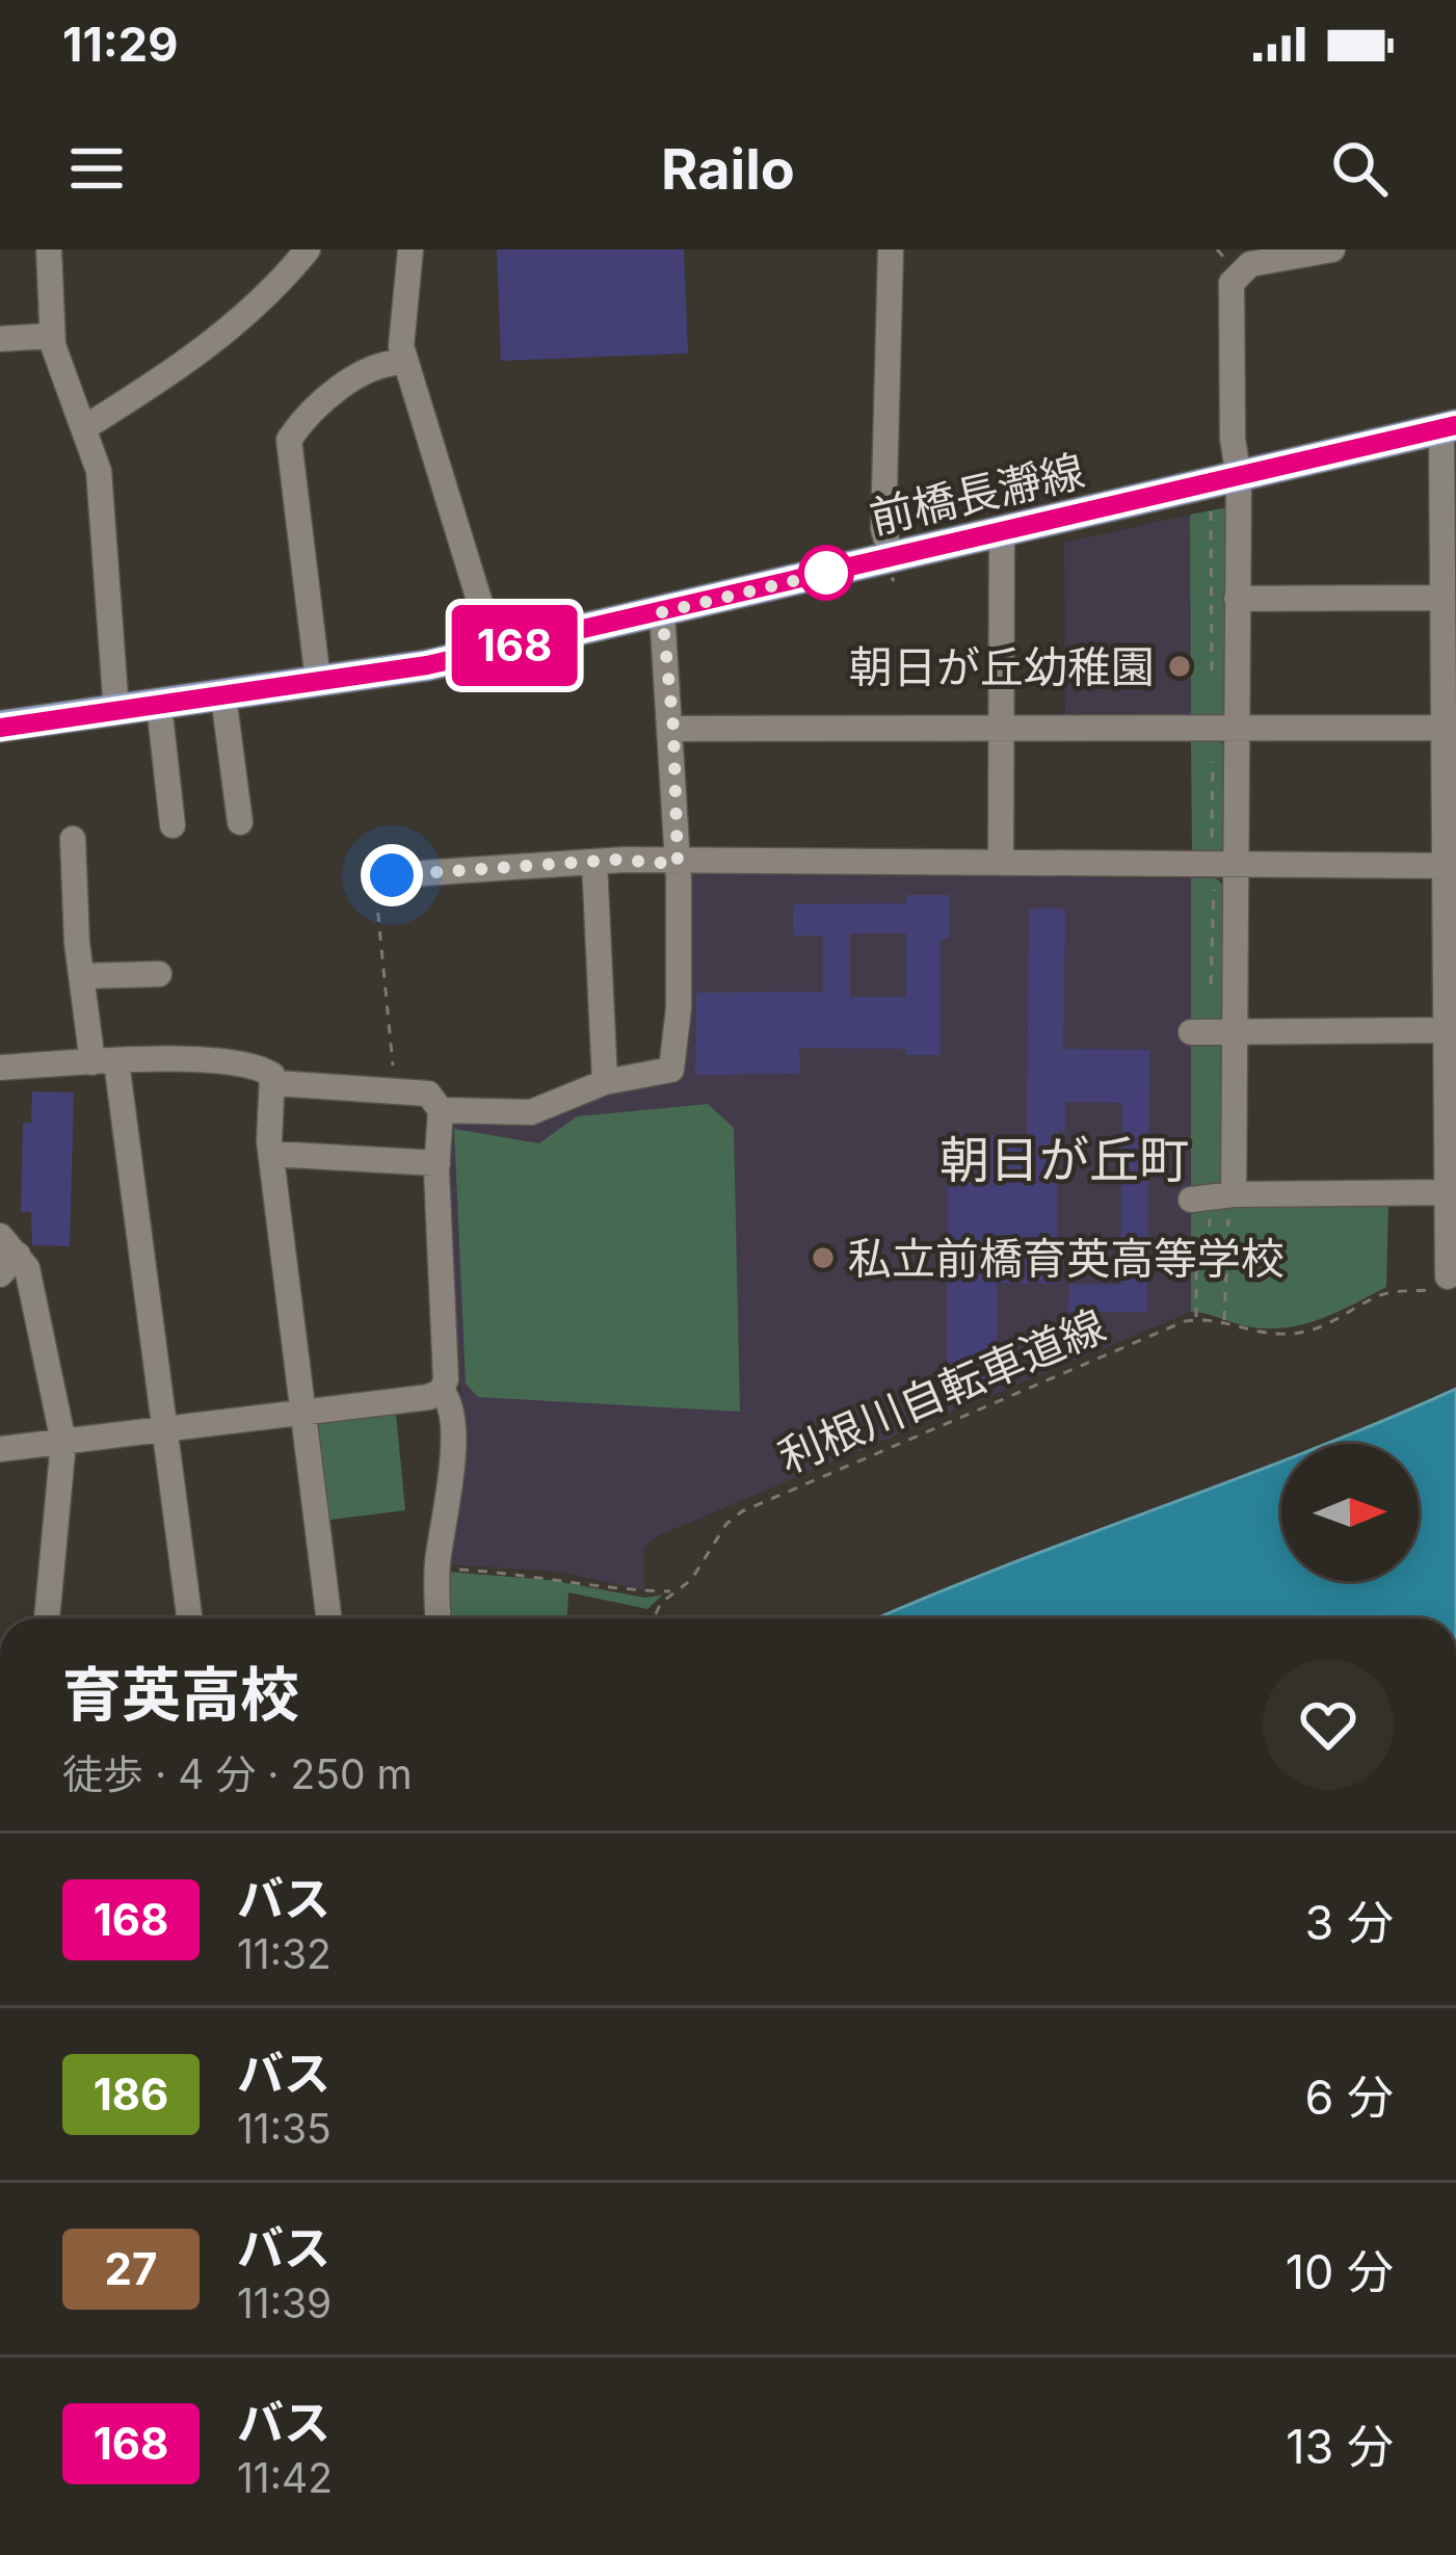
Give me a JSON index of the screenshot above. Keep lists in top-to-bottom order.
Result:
{
  "streets": {
    "main road": ["前橋長瀞線"],
    "path": ["利根川自転車道線"]
  },
  "districts": ["朝日が丘町"],
  "places": ["朝日が丘幼稚園", "私立前橋育英高等学校"],
  "lines": ["bus line 168"],
  "north": "right",
  "page": {
    "status": "11:29",
    "header": "Railo",
    "on_map": "168",
    "heading": ["育英高校", "徒歩 · 4 分 · 250 m"],
    "list": [
      {
        "mark": "168",
        "name": "バス",
        "note": "11:32",
        "value": "3 分"
      },
      {
        "mark": "186",
        "name": "バス",
        "note": "11:35",
        "value": "6 分"
      },
      {
        "mark": "27",
        "name": "バス",
        "note": "11:39",
        "value": "10 分"
      },
      {
        "mark": "168",
        "name": "バス",
        "note": "11:42",
        "value": "13 分"
      }
    ]
  }
}
